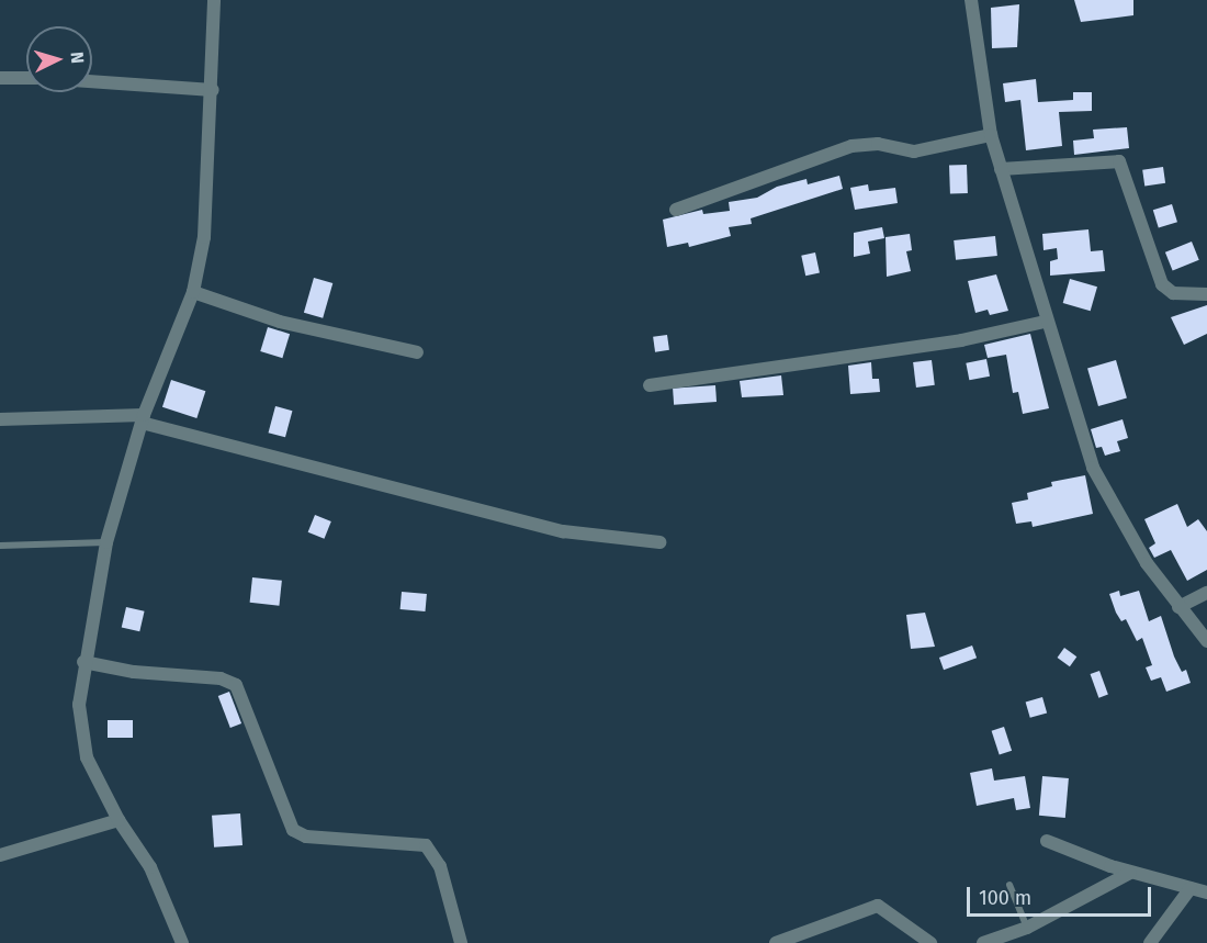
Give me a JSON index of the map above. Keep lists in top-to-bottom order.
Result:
{
  "scale_bar": "100 m",
  "north": "right"
}
